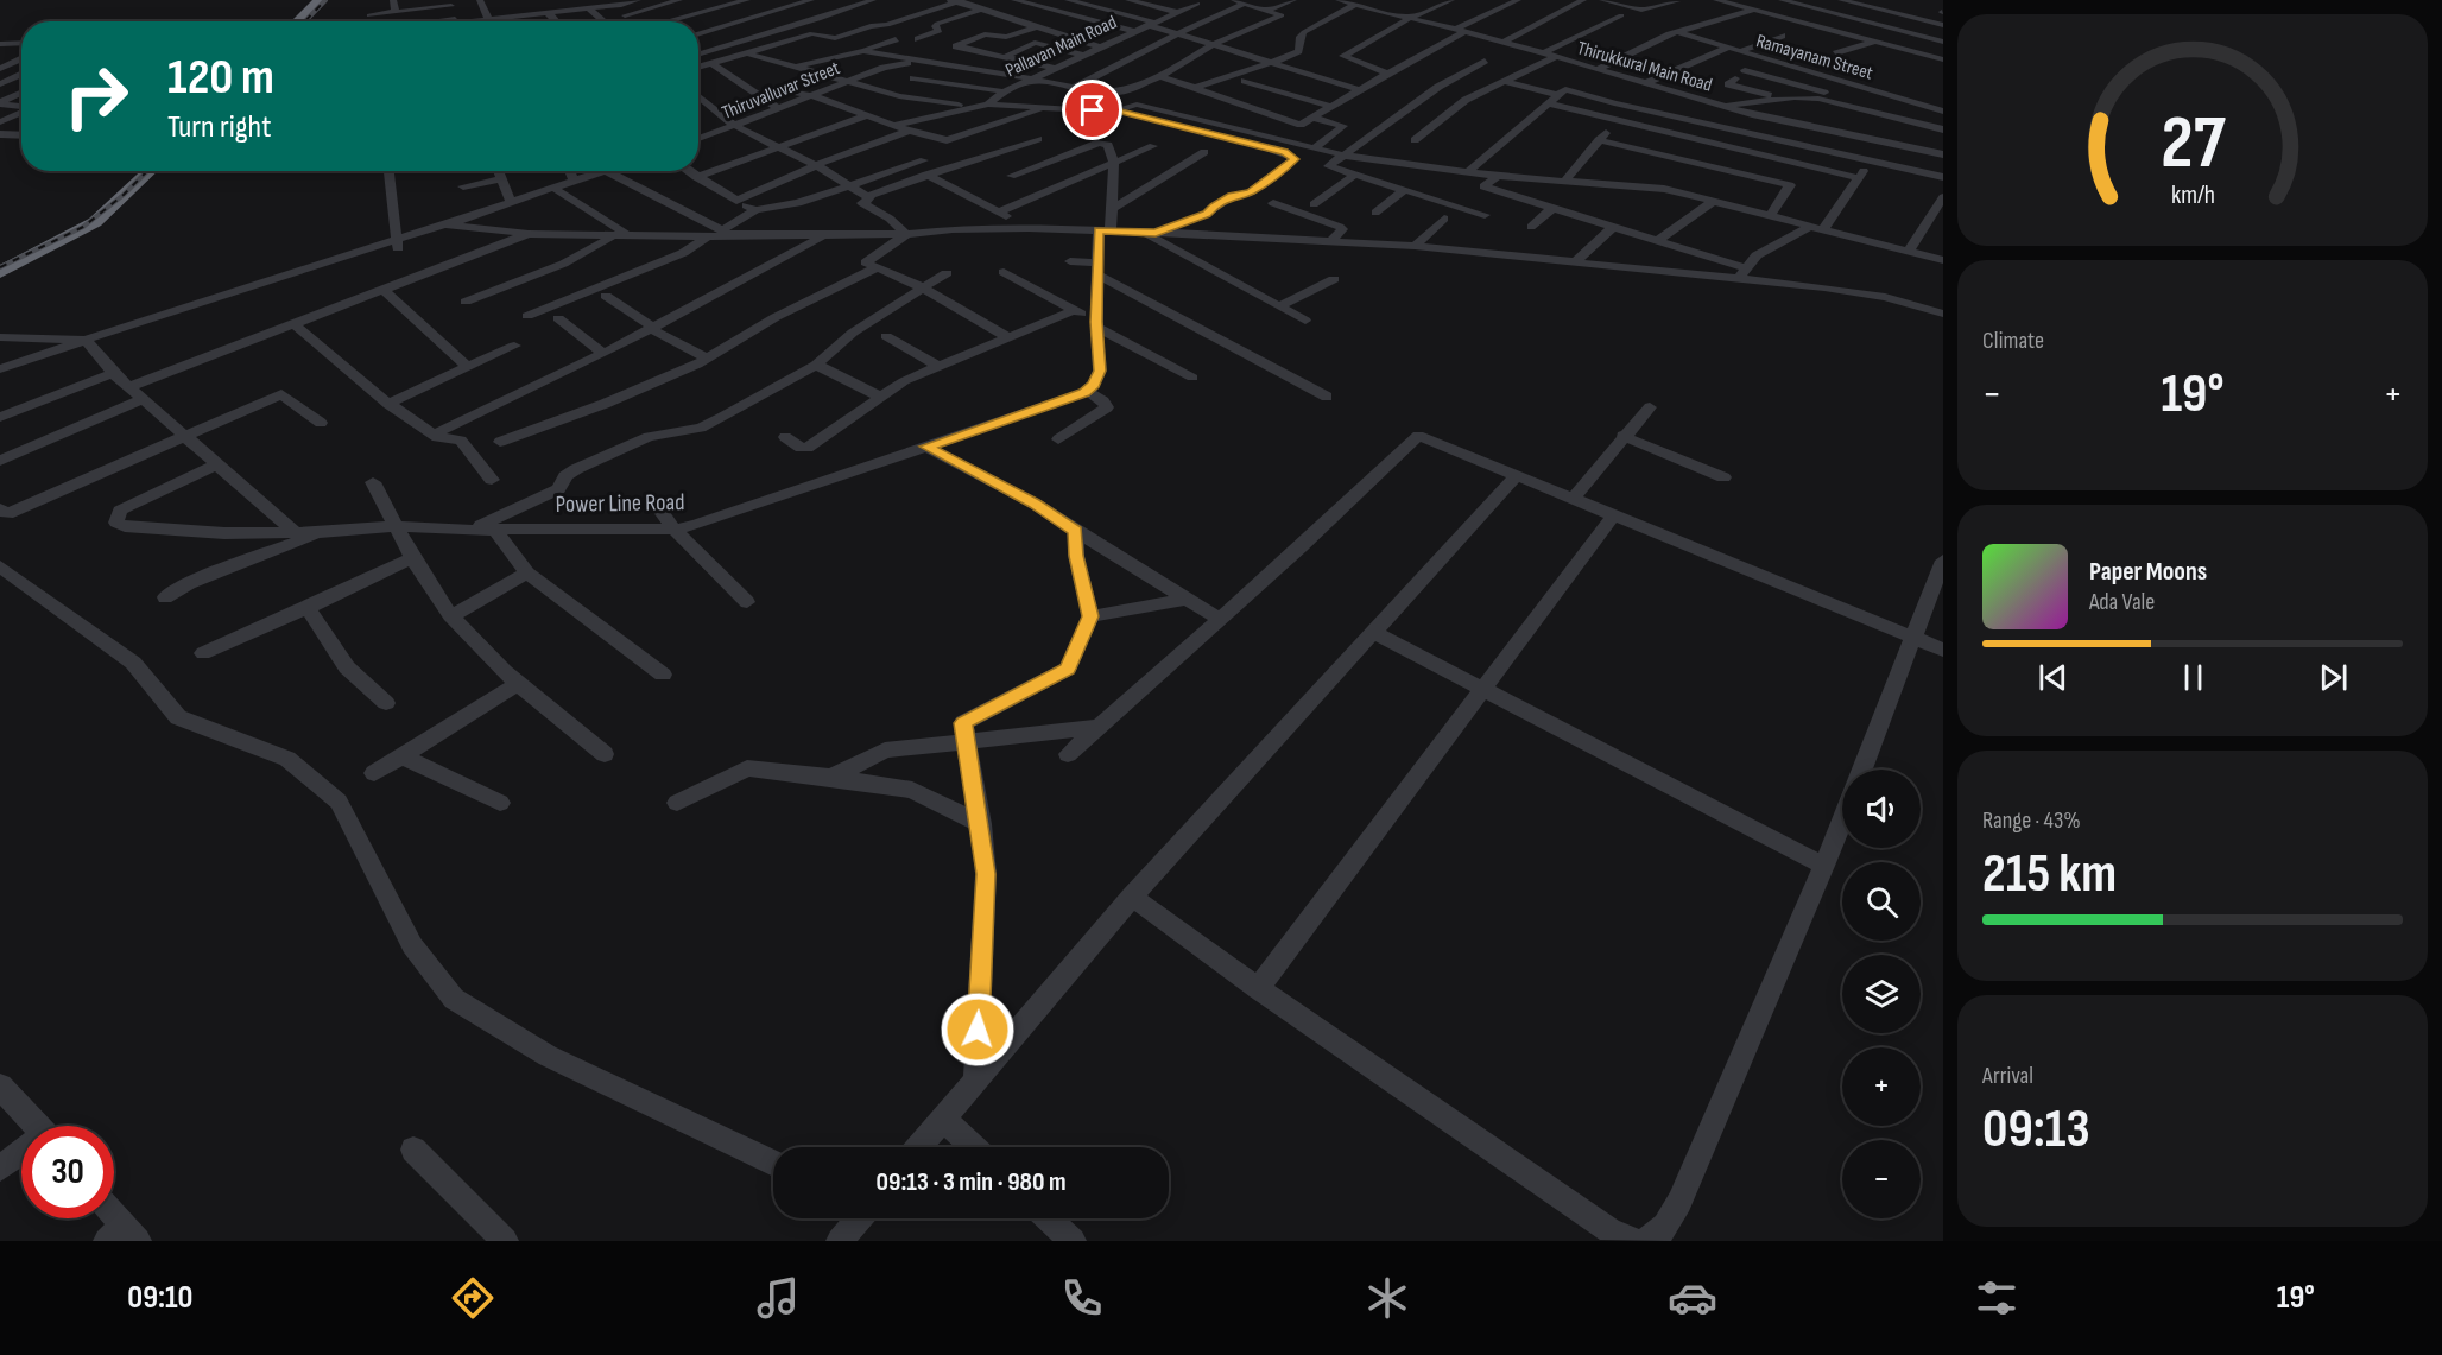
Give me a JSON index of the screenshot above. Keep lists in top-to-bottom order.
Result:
{
  "streets": {
    "street": [
      "Pallavan Main Road",
      "Ramayanam Street",
      "Thirukkural Main Road",
      "Thiruvalluvar Street",
      "Power Line Road"
    ]
  },
  "page": {
    "turn": ["120 m", "Turn right"],
    "tile": [
      "Climate",
      ["Range · 43%", "215 km"],
      ["Arrival", "09:13"]
    ],
    "heat": ["−", "19°", "+"],
    "song": ["Paper Moons", "Ada Vale"],
    "map_buttons": ["+", "−"],
    "limit": "30",
    "trip": "09:13 · 3 min · 980 m",
    "tabs": ["09:10", "19°"],
    "gauge": ["27", "km/h"]
  }
}
